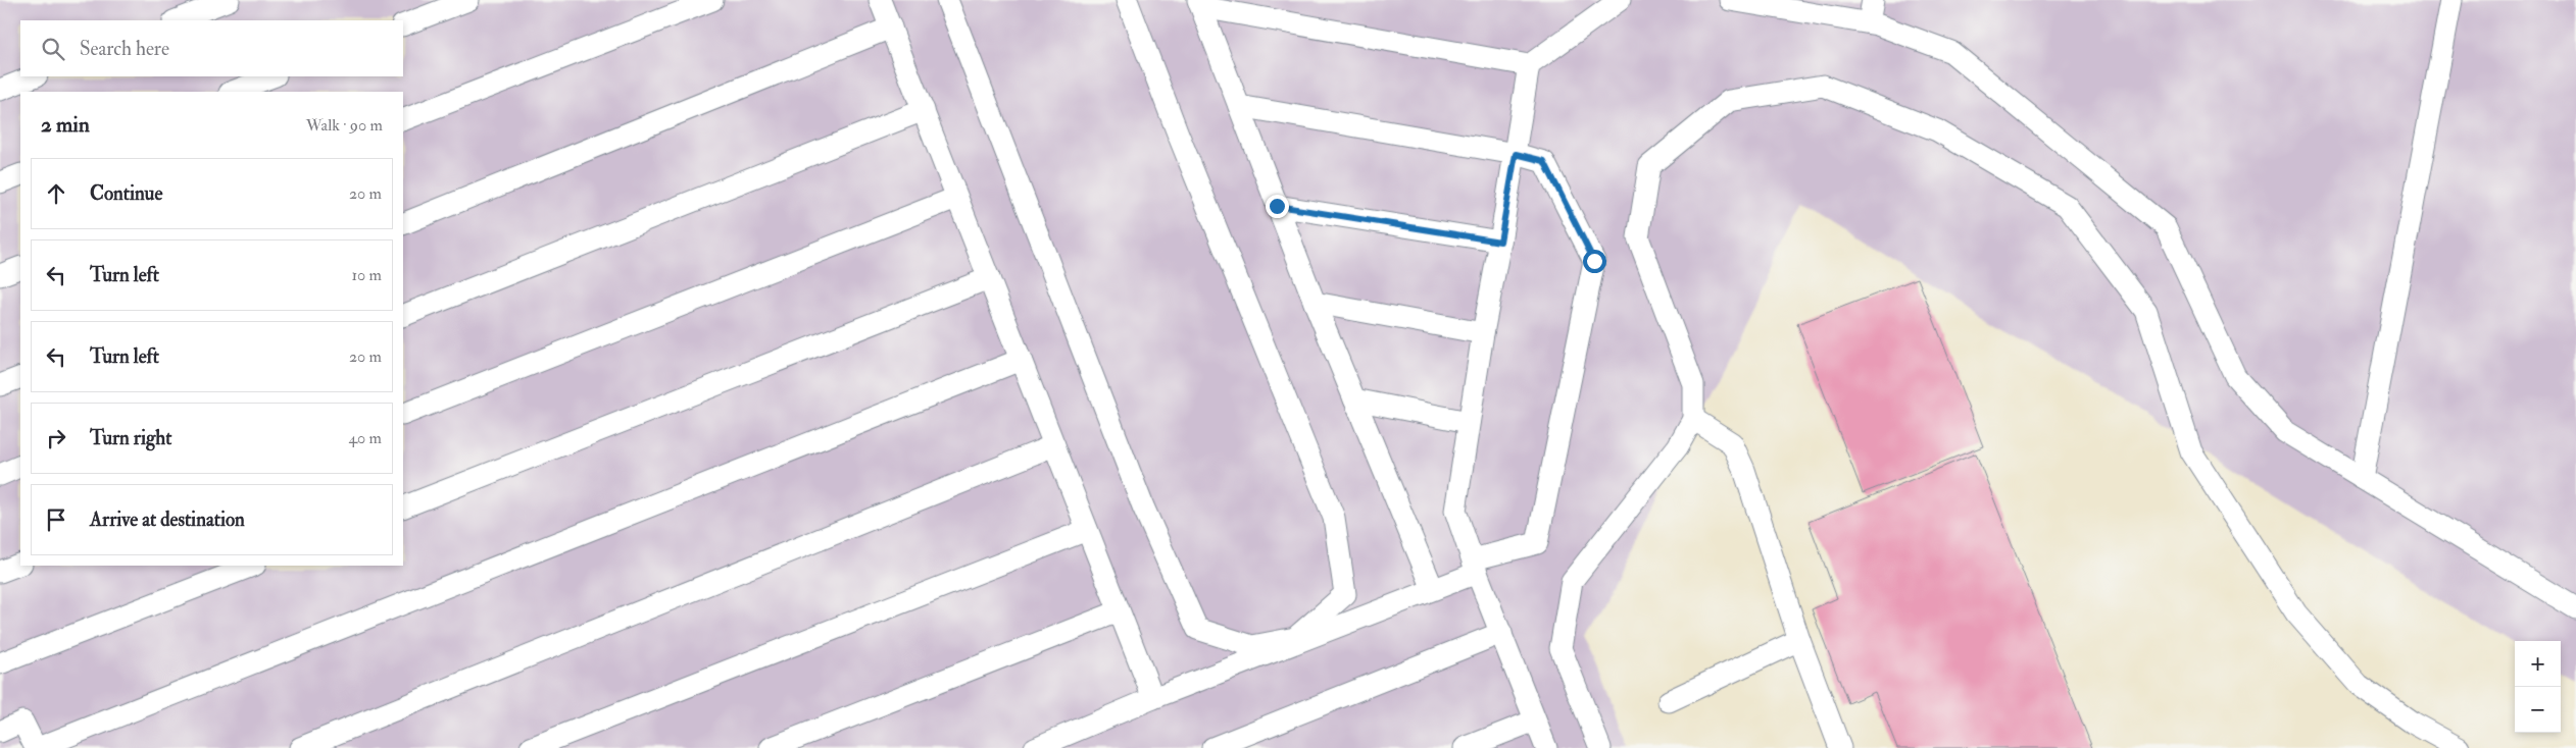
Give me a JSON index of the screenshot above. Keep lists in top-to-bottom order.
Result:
{
  "page": {
    "search": "Search here",
    "heading": ["2 min", "Walk · 90 m"],
    "list": [
      ["Continue", "20 m"],
      ["Turn left", "10 m"],
      ["Turn left", "20 m"],
      ["Turn right", "40 m"],
      "Arrive at destination"
    ],
    "map_buttons": ["+", "−"]
  }
}
